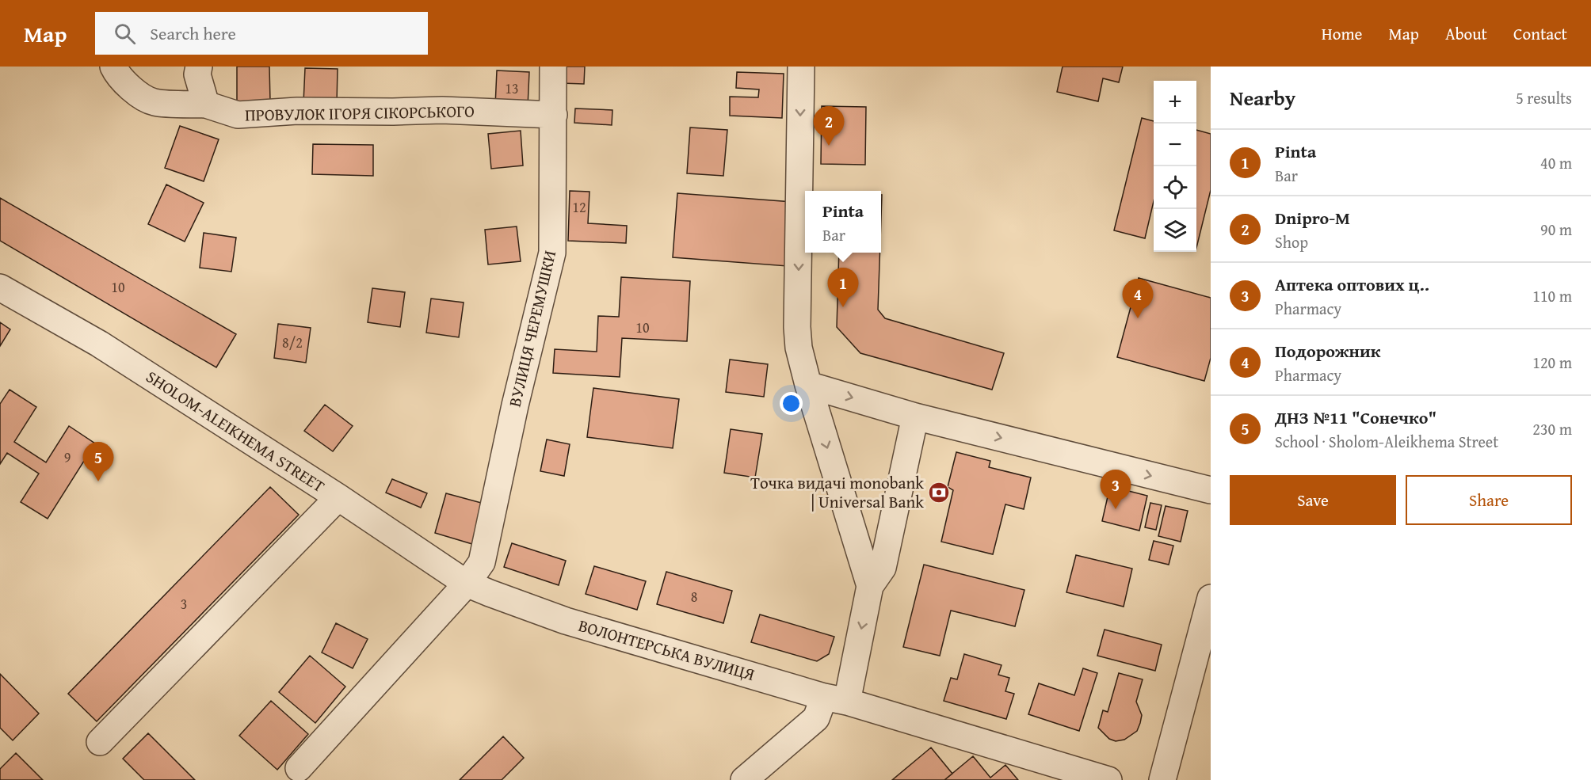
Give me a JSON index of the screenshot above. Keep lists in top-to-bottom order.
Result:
{
  "streets": {
    "street": [
      "ПРОВУЛОК ІГОРЯ СІКОРСЬКОГО",
      "ВУЛИЦЯ ЧЕРЕМУШКИ",
      "SHOLOM-ALEIKHEMA STREET",
      "ВОЛОНТЕРСЬКА ВУЛИЦЯ"
    ]
  },
  "crossings": [
    ["ПРОВУЛОК ІГОРЯ СІКОРСЬКОГО", "ВУЛИЦЯ ЧЕРЕМУШКИ"],
    ["ВУЛИЦЯ ЧЕРЕМУШКИ", "SHOLOM-ALEIKHEMA STREET"],
    ["ВУЛИЦЯ ЧЕРЕМУШКИ", "ВОЛОНТЕРСЬКА ВУЛИЦЯ"],
    ["SHOLOM-ALEIKHEMA STREET", "ВОЛОНТЕРСЬКА ВУЛИЦЯ"]
  ],
  "places": {
    "bank": ["Точка видачі monobank | Universal Bank"]
  },
  "house_numbers": [
    "13",
    "12",
    "10",
    "10",
    "8/2",
    "9",
    "8",
    "3"
  ],
  "page": {
    "header": "Map",
    "search": "Search here",
    "nav": [
      "Home",
      "Map",
      "About",
      "Contact"
    ],
    "heading": ["Nearby", "5 results"],
    "map_buttons": ["+", "−"],
    "pins": [
      "2",
      "1",
      "4",
      "5",
      "3"
    ],
    "list": [
      {
        "mark": "1",
        "name": "Pinta",
        "note": "Bar",
        "value": "40 m"
      },
      {
        "mark": "2",
        "name": "Dnipro-M",
        "note": "Shop",
        "value": "90 m"
      },
      {
        "mark": "3",
        "name": "Аптека оптових ц‥",
        "note": "Pharmacy",
        "value": "110 m"
      },
      {
        "mark": "4",
        "name": "Подорожник",
        "note": "Pharmacy",
        "value": "120 m"
      },
      {
        "mark": "5",
        "name": "ДНЗ №11 \"Сонечко\"",
        "note": "School · Sholom-Aleikhema Street",
        "value": "230 m"
      }
    ],
    "popup": ["Pinta", "Bar"],
    "buttons": ["Save", "Share"]
  }
}
